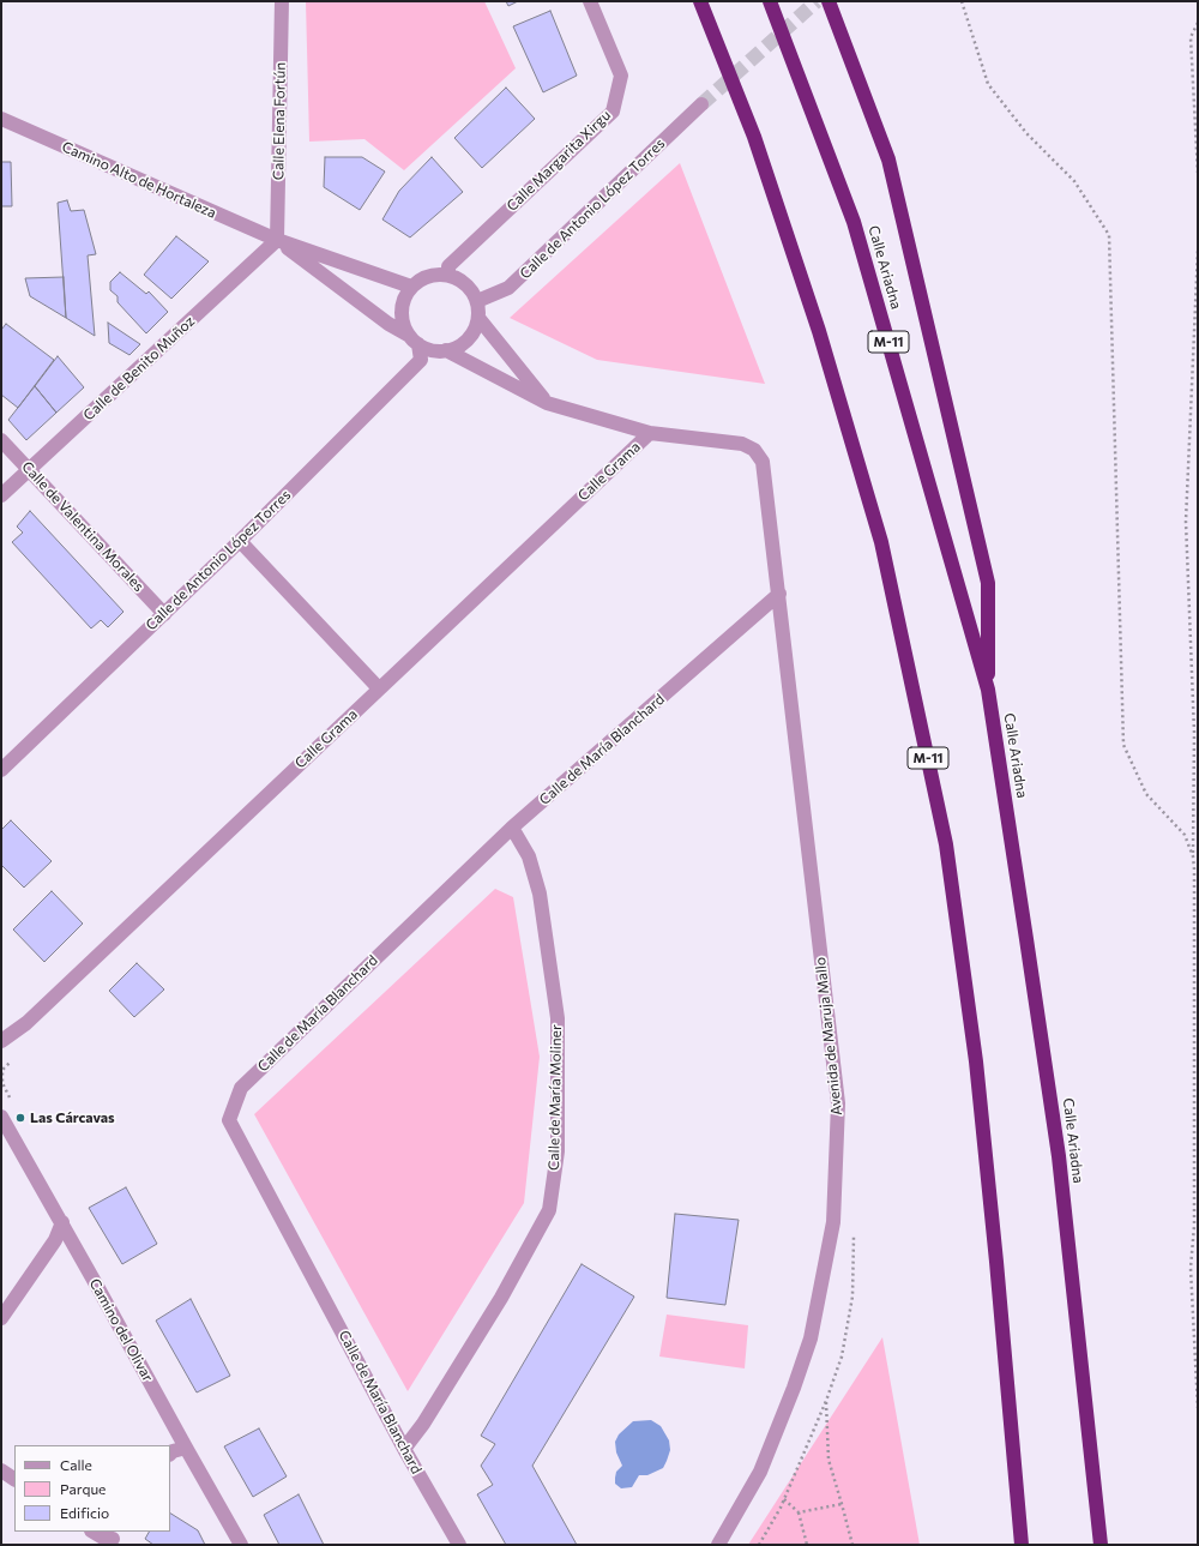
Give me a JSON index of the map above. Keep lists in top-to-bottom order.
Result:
{
  "streets": {
    "highway": ["Calle Ariadna", "M-11"],
    "street": [
      "Calle Elena Fortún",
      "Calle Margarita Xirgu",
      "Camino Alto de Hortaleza",
      "Calle de Antonio López Torres",
      "Calle de Benito Muñoz",
      "Calle Grama",
      "Calle de Valentina Morales",
      "Calle de María Blanchard",
      "Avenida de Maruja Mallo",
      "Calle de María Moliner",
      "Camino del Olivar"
    ]
  },
  "crossings": [
    ["Calle Elena Fortún", "Camino Alto de Hortaleza"],
    ["Calle Elena Fortún", "Calle de Benito Muñoz"],
    ["Calle Margarita Xirgu", "Camino Alto de Hortaleza"],
    ["Calle Margarita Xirgu", "Calle de Antonio López Torres"],
    ["Camino Alto de Hortaleza", "Calle de Antonio López Torres"],
    ["Camino Alto de Hortaleza", "Calle de Benito Muñoz"],
    ["Calle de Antonio López Torres", "Calle de Valentina Morales"],
    ["Calle de Benito Muñoz", "Calle de Valentina Morales"],
    ["Calle de María Blanchard", "Avenida de Maruja Mallo"],
    ["Calle de María Blanchard", "Calle de María Moliner"]
  ],
  "places": ["Las Cárcavas"],
  "legend": ["Calle", "Parque", "Edificio"]
}
